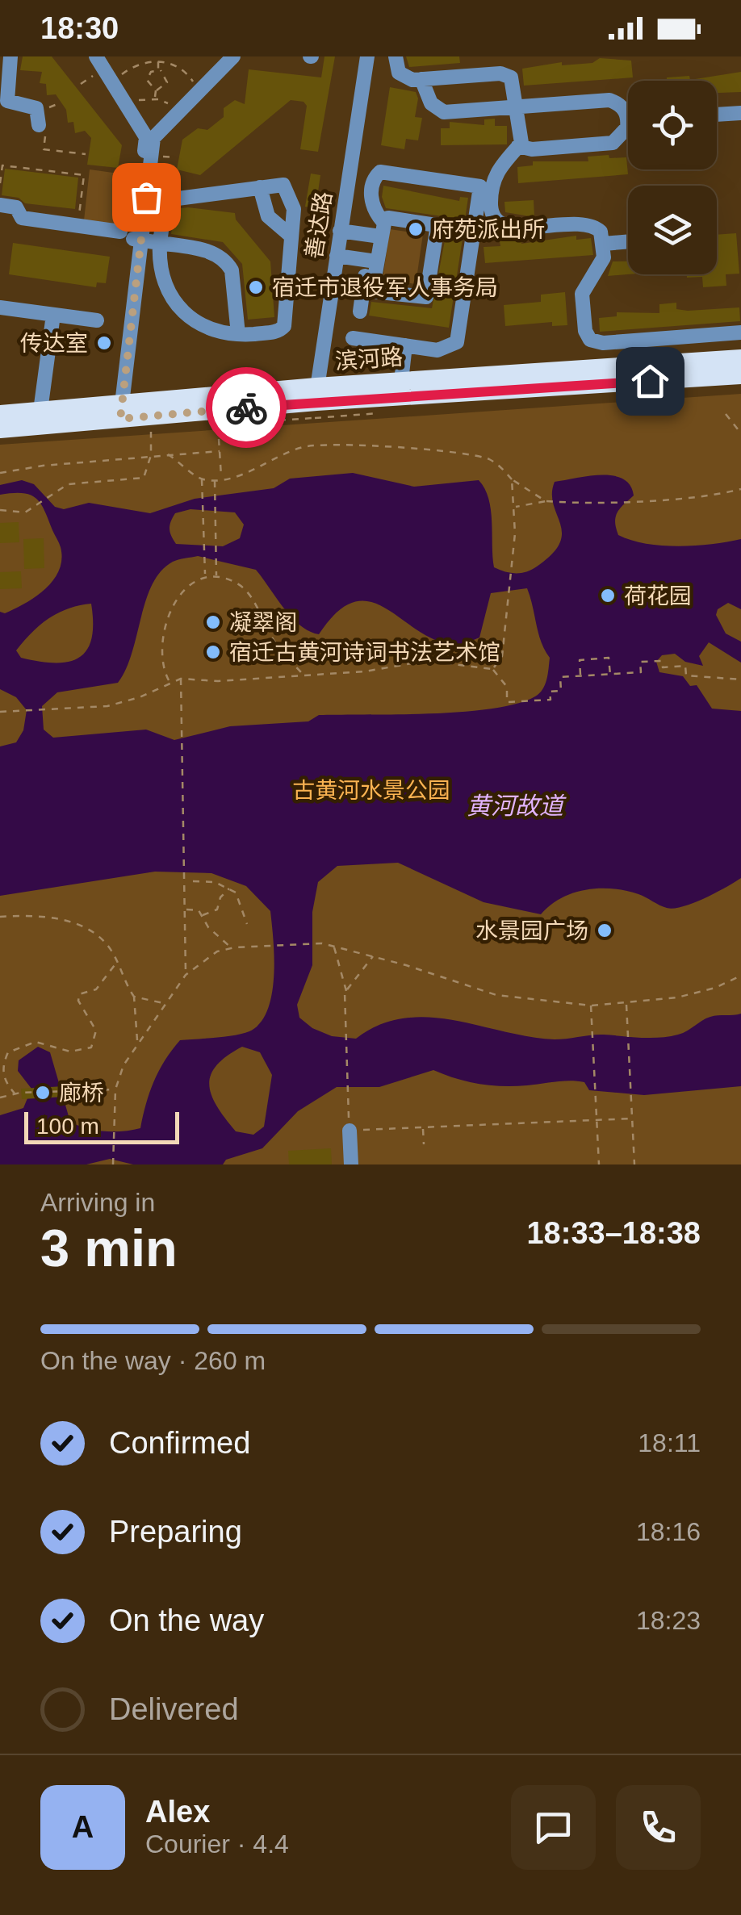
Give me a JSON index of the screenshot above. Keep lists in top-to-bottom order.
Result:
{
  "streets": {
    "main road": ["滨河路"],
    "street": ["善达路"]
  },
  "crossings": [
    ["善达路", "滨河路"]
  ],
  "water": ["黄河故道"],
  "parks": ["古黄河水景公园"],
  "places": [
    "府苑派出所",
    "宿迁市退役军人事务局",
    "传达室",
    "荷花园",
    "凝翠阁",
    "宿迁古黄河诗词书法艺术馆",
    "水景园广场",
    "廊桥"
  ],
  "scale_bar": "100 m",
  "page": {
    "status": "18:30",
    "scale": "100 m",
    "heading": ["3 min", "Arriving in", "18:33–18:38"],
    "panel": ["Alex", "Courier · 4.4"],
    "bar": "On the way · 260 m",
    "list": [
      ["Confirmed", "18:11"],
      ["Preparing", "18:16"],
      ["On the way", "18:23"],
      "Delivered"
    ],
    "round": "A"
  }
}
